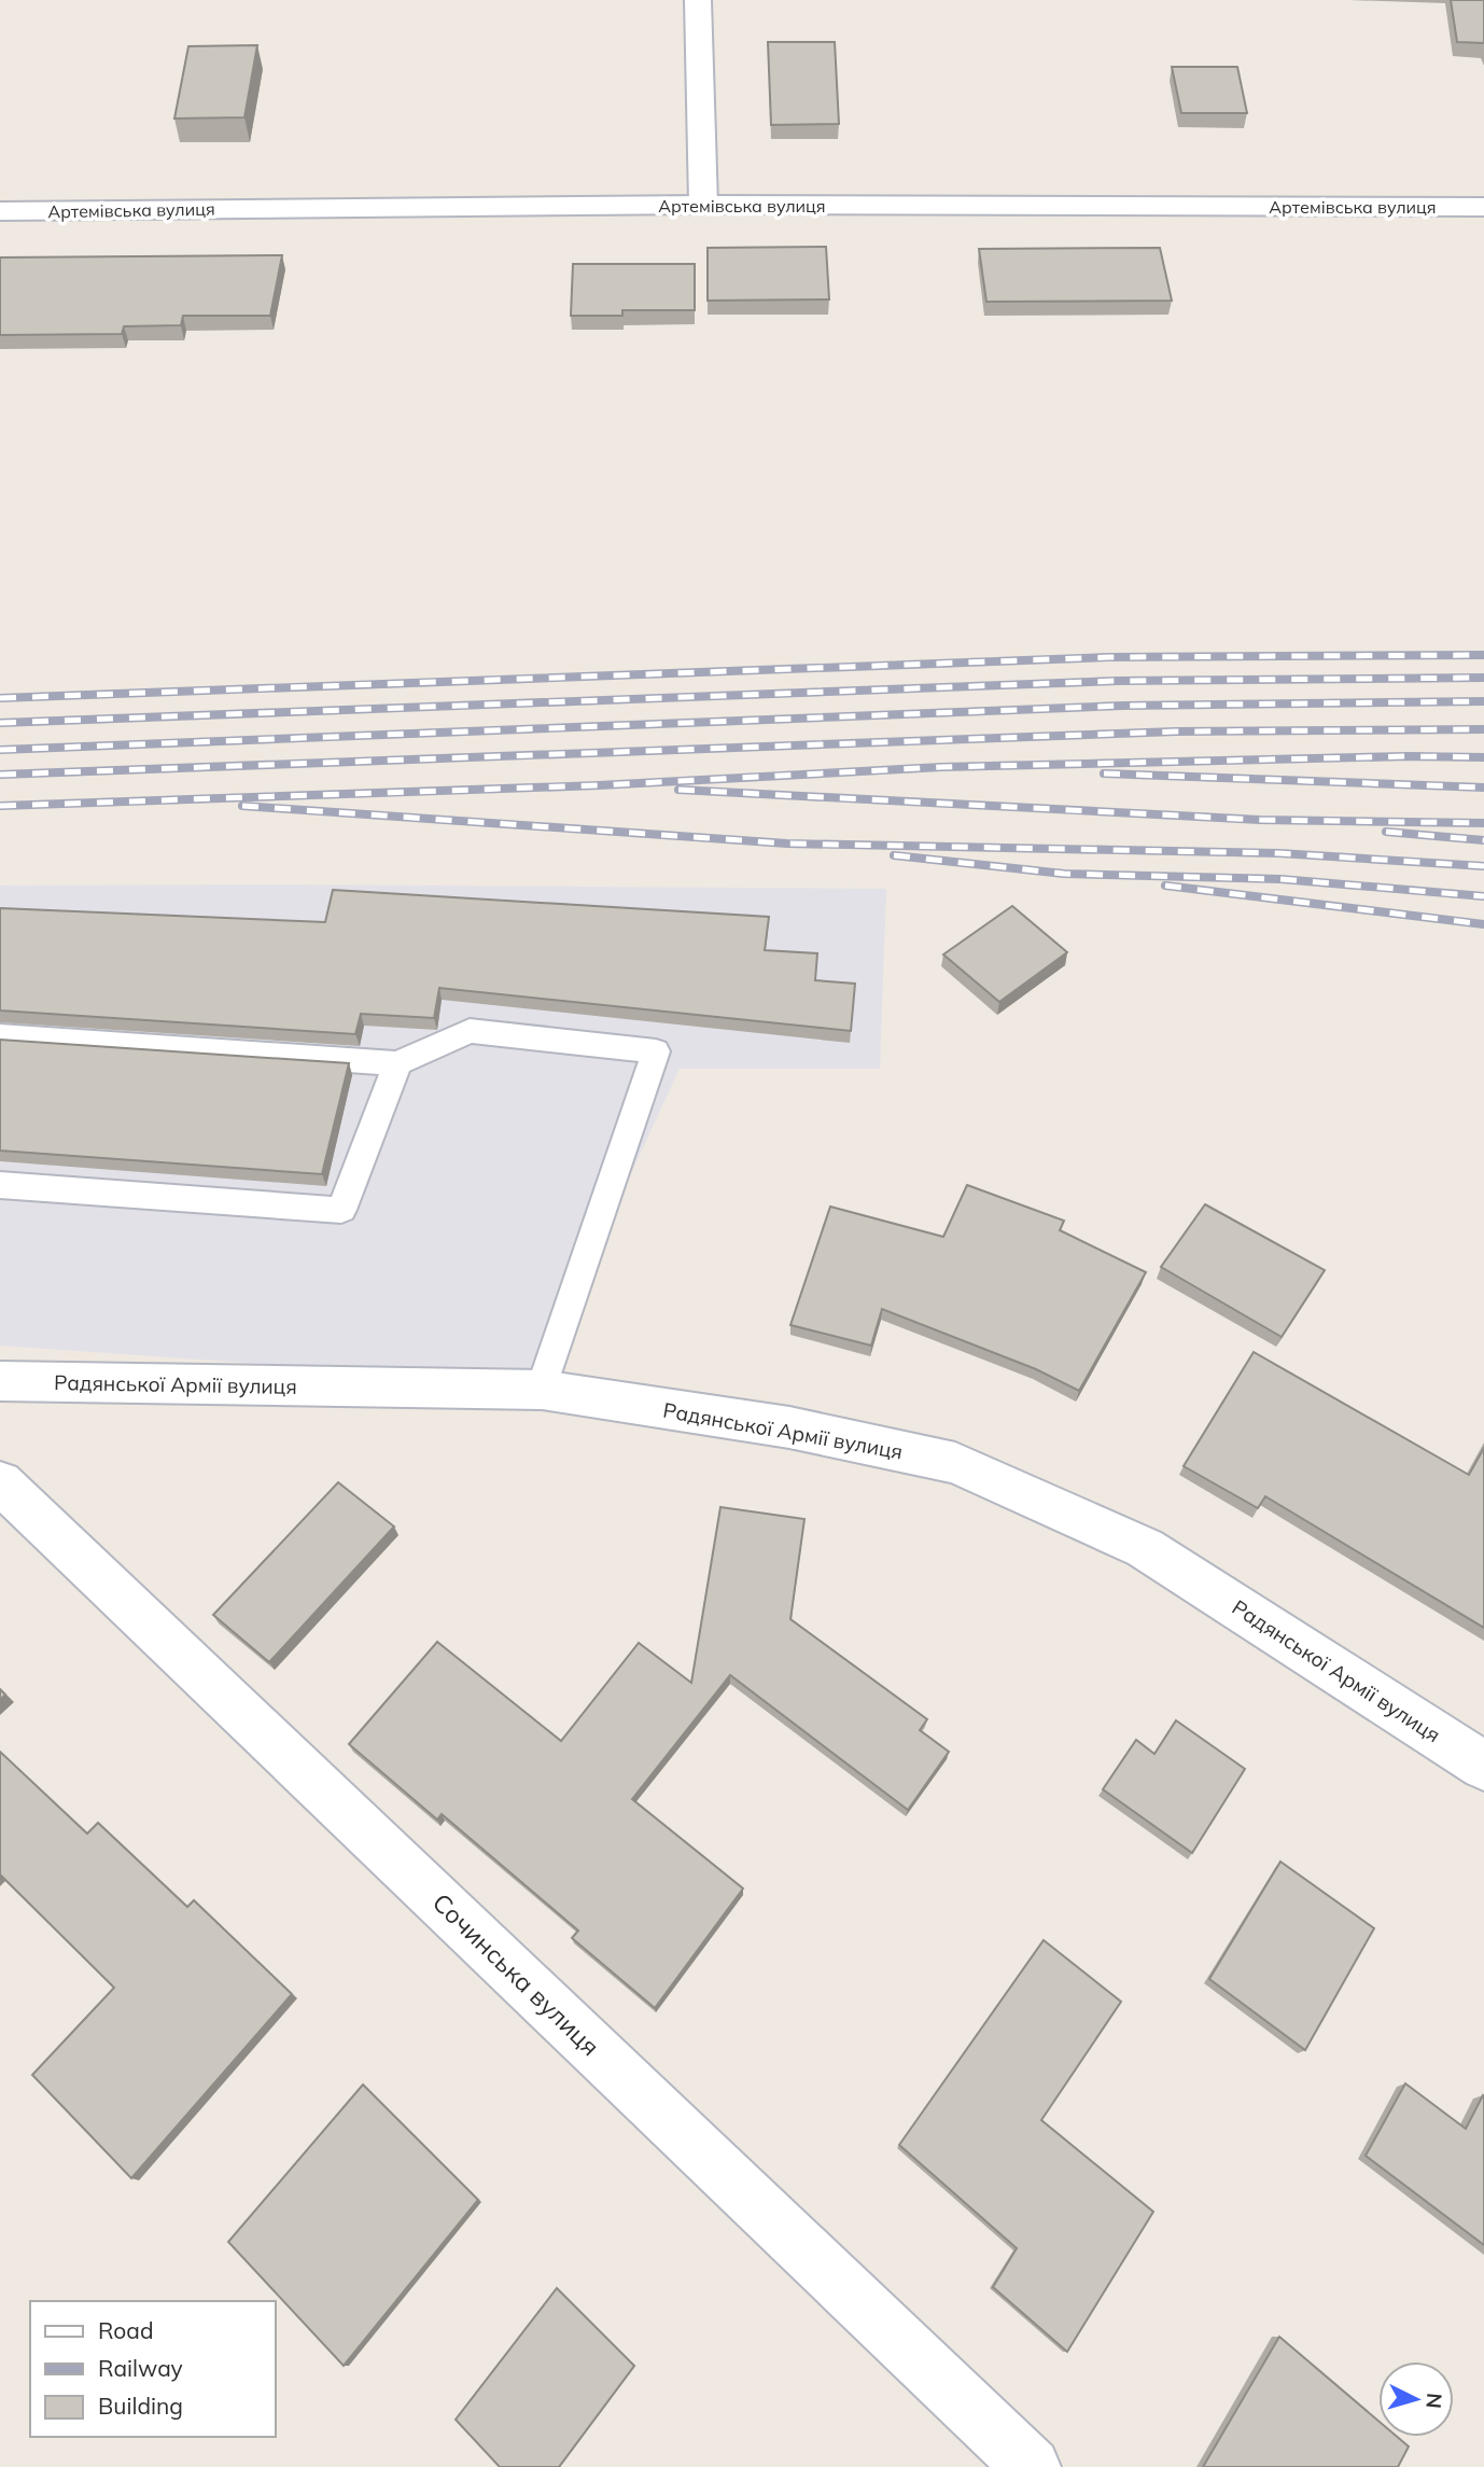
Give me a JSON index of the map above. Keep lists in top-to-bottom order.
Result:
{
  "streets": {
    "street": ["Артемівська вулиця", "Радянської Армії вулиця", "Сочинська вулиця"]
  },
  "legend": ["Road", "Railway", "Building"],
  "north": "right"
}
